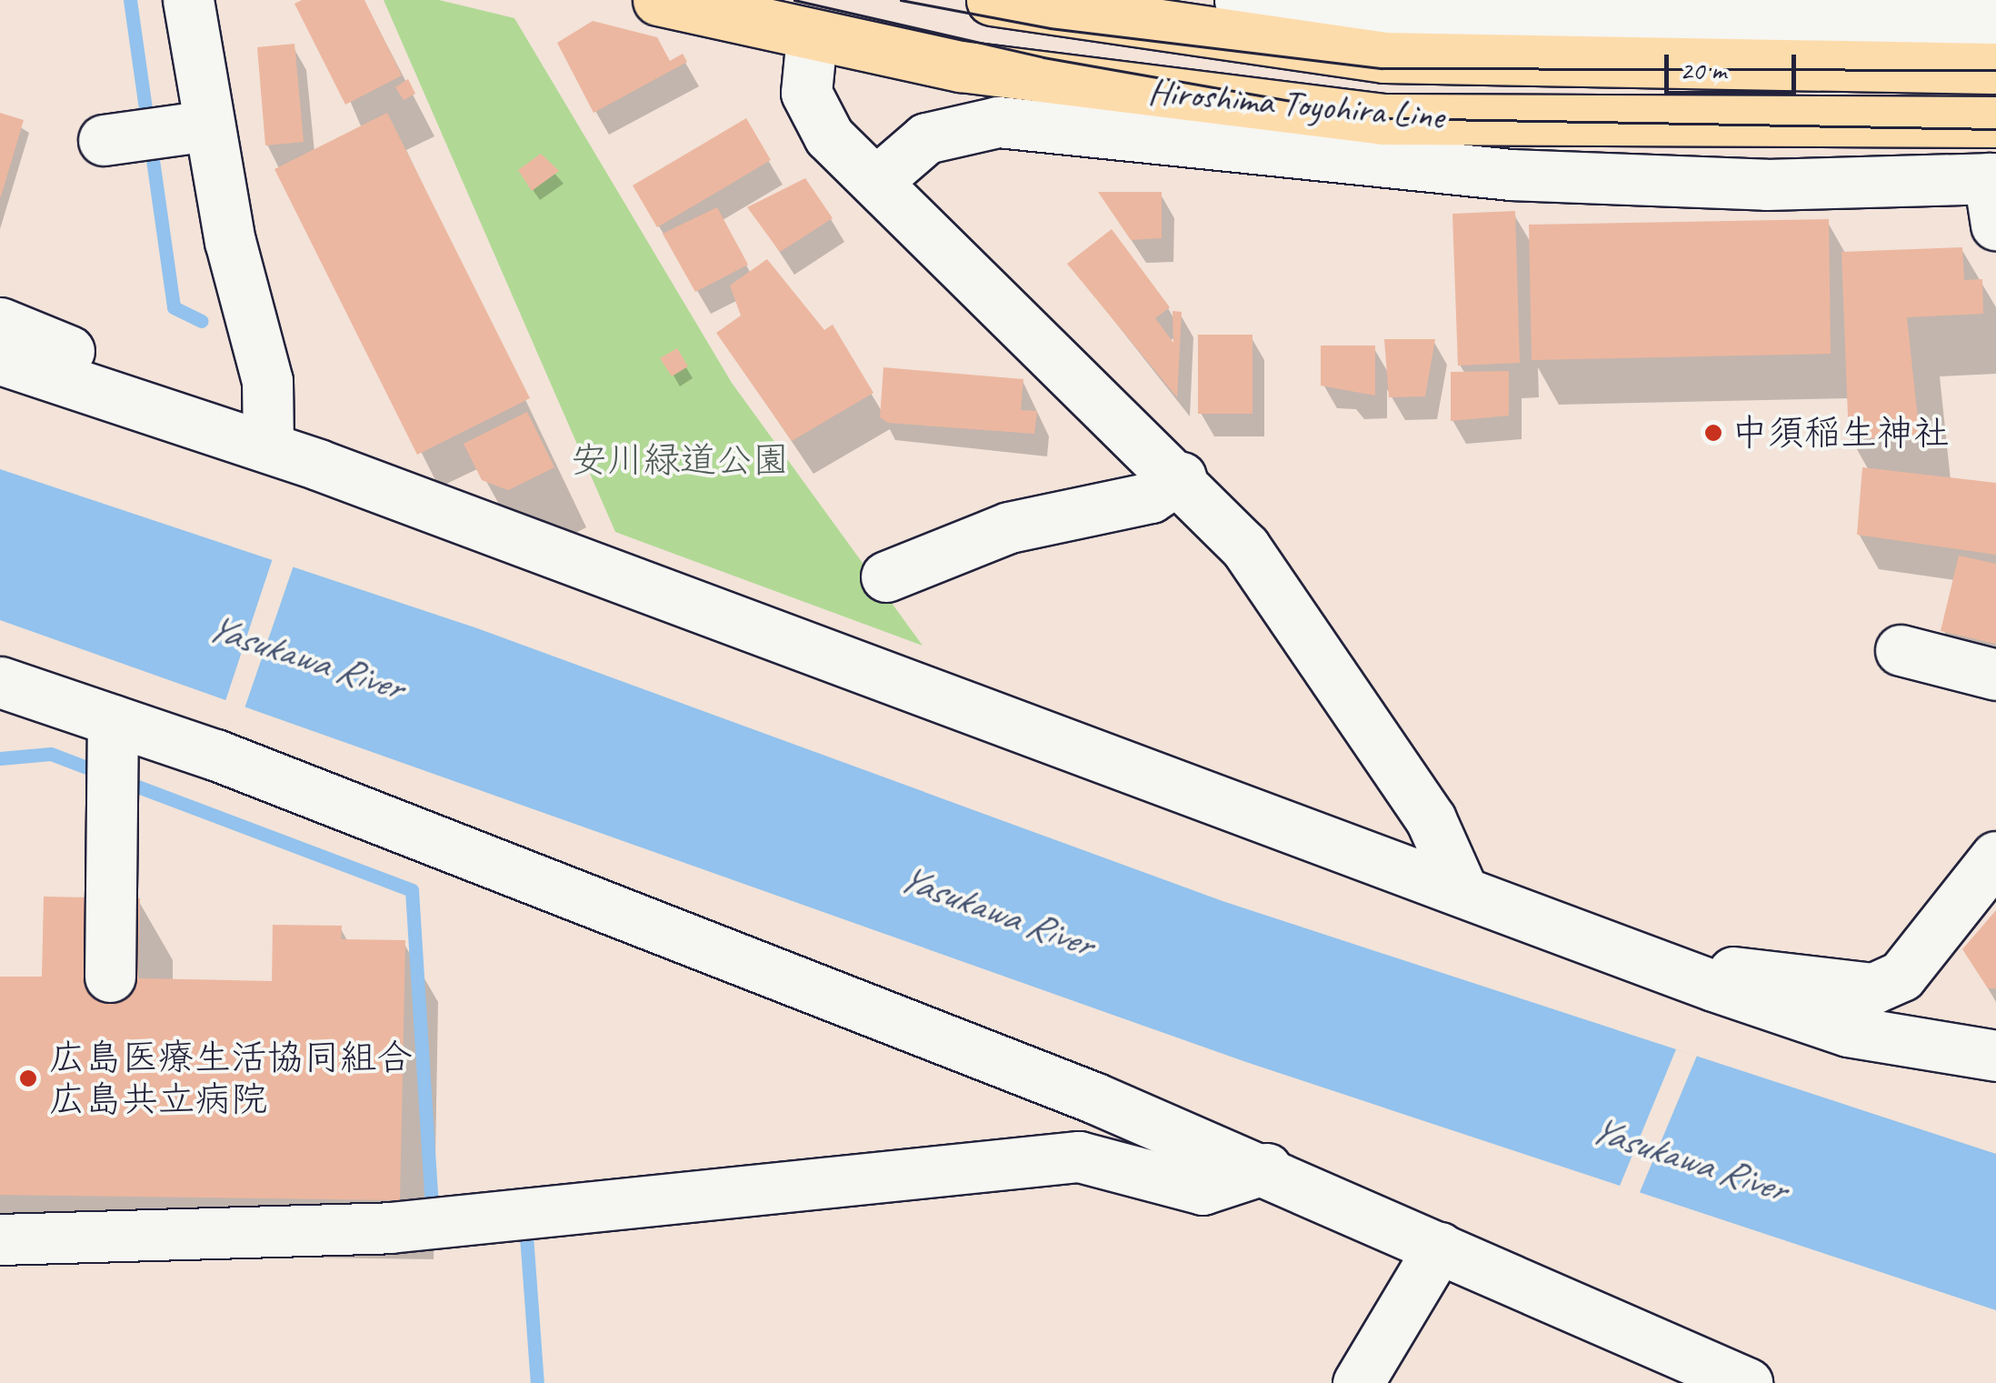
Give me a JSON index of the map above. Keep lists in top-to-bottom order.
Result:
{
  "streets": {
    "main road": ["Hiroshima Toyohira Line"]
  },
  "water": ["Yasukawa River"],
  "parks": ["安川緑道公園"],
  "places": ["中須稲生神社", "広島医療生活協同組合 広島共立病院"],
  "scale_bar": "20 m"
}
